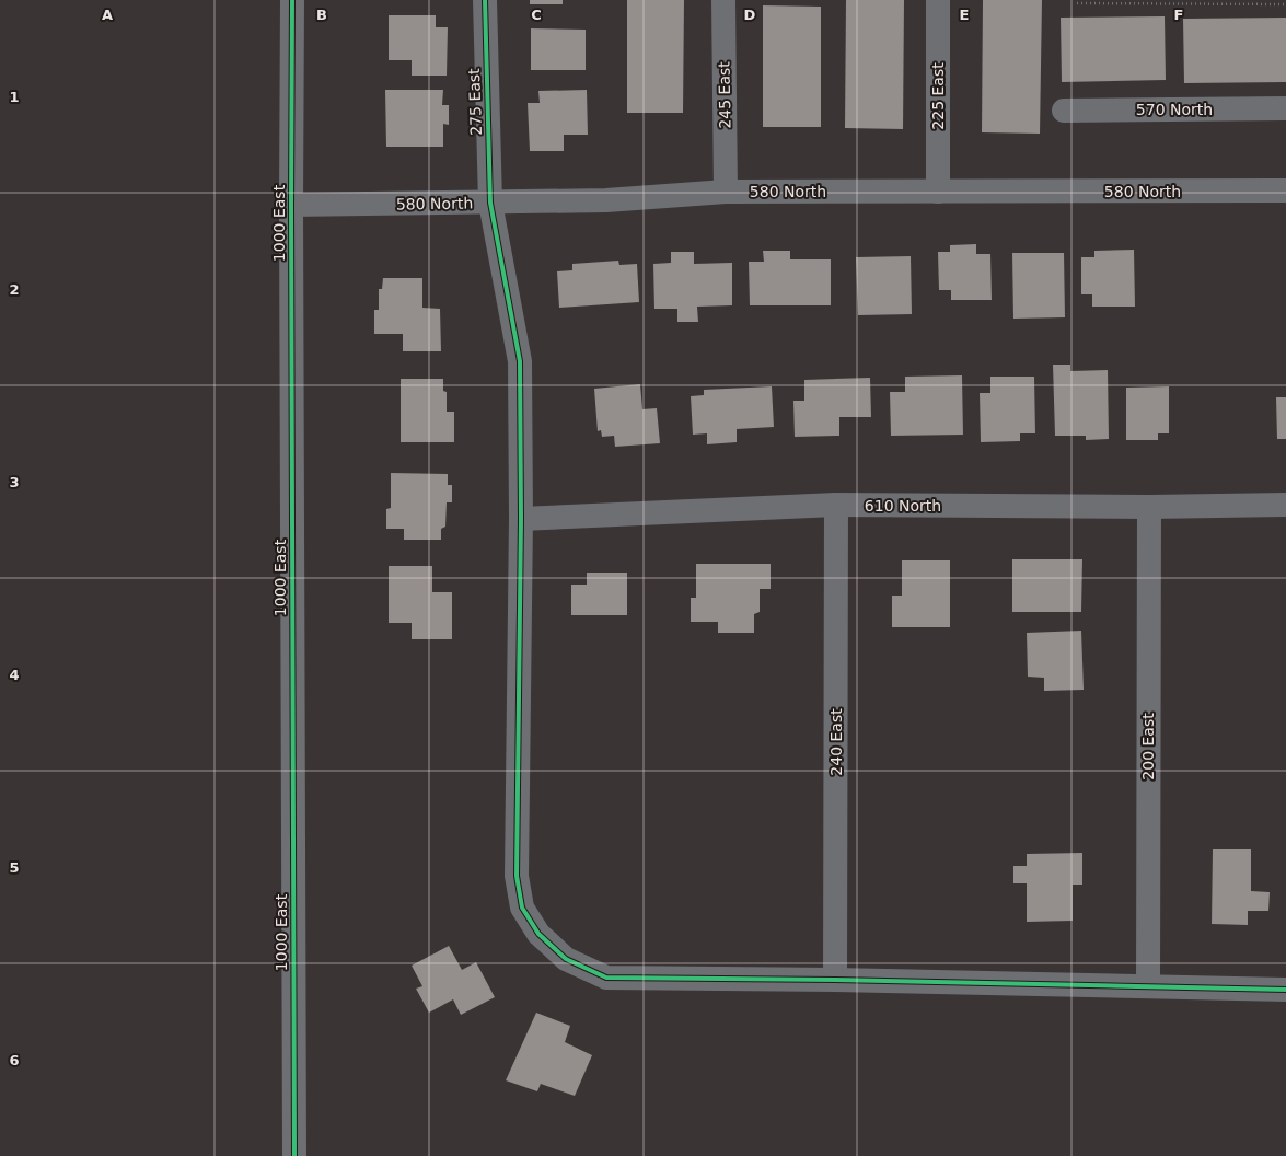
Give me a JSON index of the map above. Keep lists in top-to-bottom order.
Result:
{
  "streets": {
    "street": [
      "245 East",
      "225 East",
      "275 East",
      "570 North",
      "580 North",
      "1000 East",
      "610 North",
      "240 East",
      "200 East"
    ]
  },
  "crossings": [
    ["245 East", "580 North"],
    ["225 East", "580 North"],
    ["275 East", "580 North"],
    ["275 East", "610 North"],
    ["275 East", "240 East"],
    ["275 East", "200 East"],
    ["580 North", "1000 East"],
    ["610 North", "240 East"],
    ["610 North", "200 East"]
  ],
  "grid": {
    "columns": [
      "A",
      "B",
      "C",
      "D",
      "E",
      "F"
    ],
    "rows": [
      "1",
      "2",
      "3",
      "4",
      "5",
      "6"
    ]
  }
}
